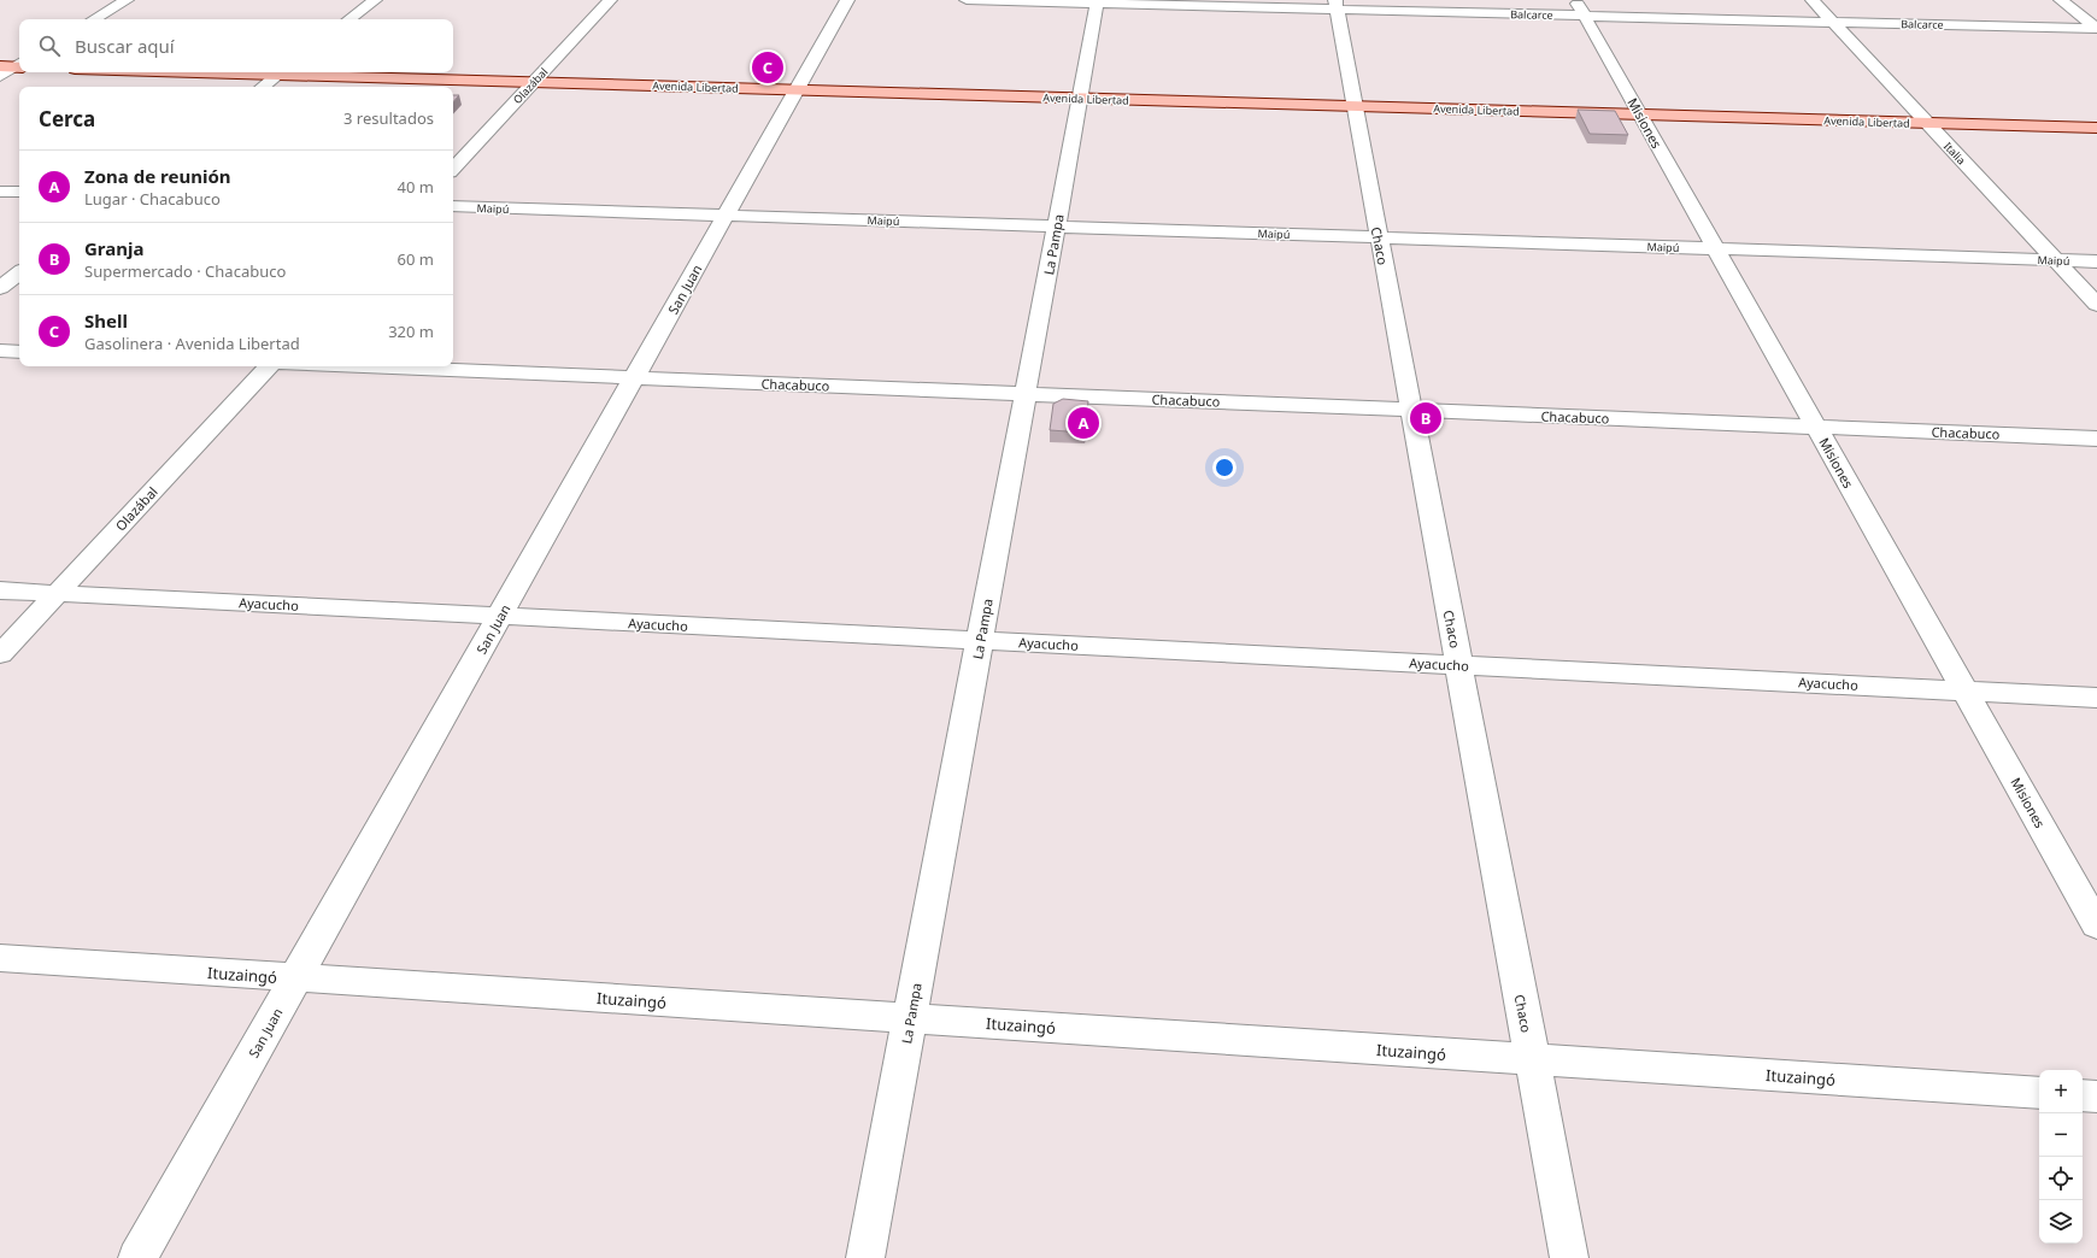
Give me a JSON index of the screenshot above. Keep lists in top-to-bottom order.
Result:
{
  "streets": {
    "main road": ["Avenida Libertad"],
    "street": [
      "Balcarce",
      "Olazábal",
      "Misiones",
      "Italia",
      "Maipú",
      "La Pampa",
      "Chaco",
      "San Juan",
      "Chacabuco",
      "Ayacucho",
      "Ituzaingó"
    ]
  },
  "crossings": [
    ["Balcarce", "Misiones"],
    ["Balcarce", "Italia"],
    ["Balcarce", "La Pampa"],
    ["Balcarce", "Chaco"],
    ["Olazábal", "Avenida Libertad"],
    ["Olazábal", "Ayacucho"],
    ["Avenida Libertad", "Misiones"],
    ["Avenida Libertad", "Italia"],
    ["Avenida Libertad", "La Pampa"],
    ["Avenida Libertad", "Chaco"],
    ["Avenida Libertad", "San Juan"],
    ["Misiones", "Maipú"],
    ["Misiones", "Chacabuco"],
    ["Misiones", "Ayacucho"],
    ["Italia", "Maipú"],
    ["Maipú", "La Pampa"],
    ["Maipú", "Chaco"],
    ["Maipú", "San Juan"],
    ["La Pampa", "Chacabuco"],
    ["La Pampa", "Ayacucho"],
    ["La Pampa", "Ituzaingó"],
    ["Chaco", "Chacabuco"],
    ["Chaco", "Ayacucho"],
    ["Chaco", "Ituzaingó"],
    ["San Juan", "Chacabuco"],
    ["San Juan", "Ayacucho"],
    ["San Juan", "Ituzaingó"]
  ],
  "page": {
    "search": "Buscar aquí",
    "pins": ["C", "B", "A"],
    "heading": ["Cerca", "3 resultados"],
    "list": [
      {
        "mark": "A",
        "name": "Zona de reunión",
        "note": "Lugar · Chacabuco",
        "value": "40 m"
      },
      {
        "mark": "B",
        "name": "Granja",
        "note": "Supermercado · Chacabuco",
        "value": "60 m"
      },
      {
        "mark": "C",
        "name": "Shell",
        "note": "Gasolinera · Avenida Libertad",
        "value": "320 m"
      }
    ],
    "map_buttons": ["+", "−"]
  }
}
